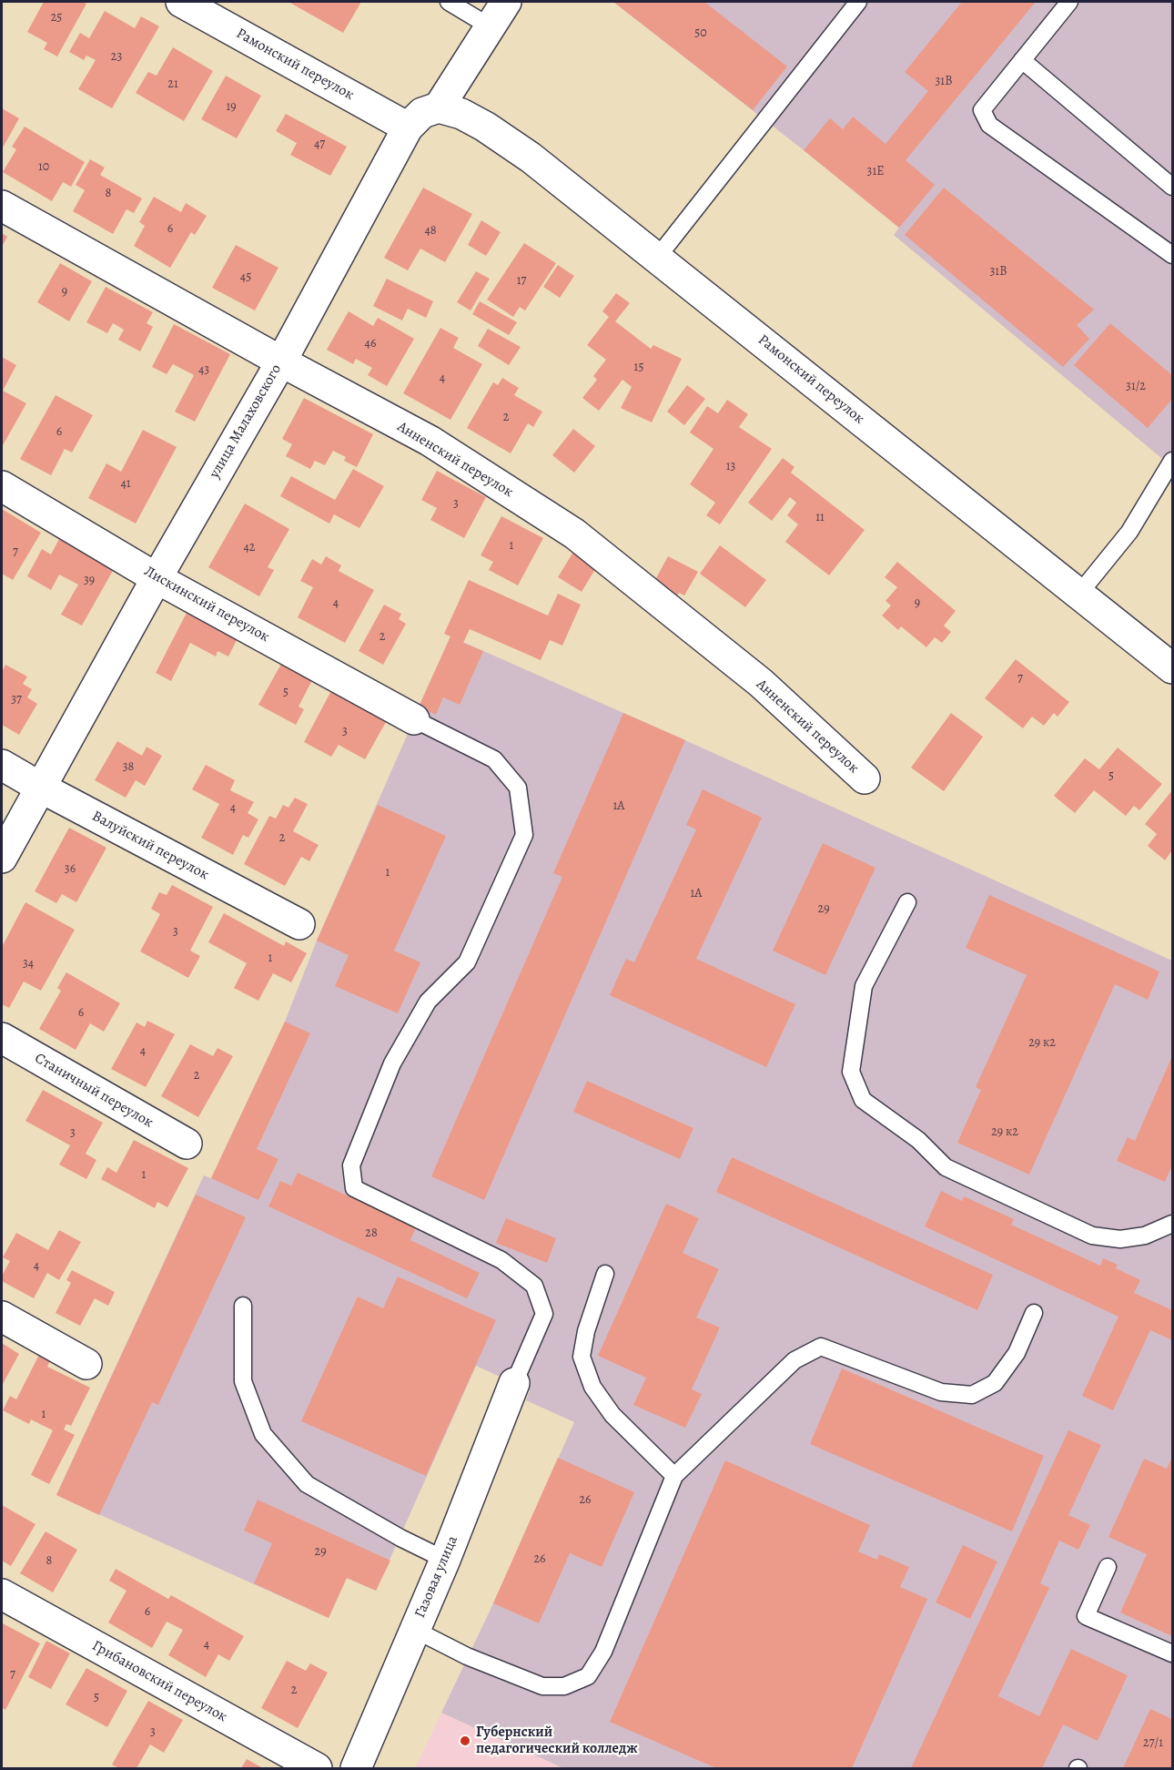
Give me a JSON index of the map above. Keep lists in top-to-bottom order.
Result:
{
  "streets": {
    "street": [
      "Рамонский переулок",
      "улица Малаховского",
      "Анненский переулок",
      "Лискинский переулок",
      "Валуйский переулок",
      "Станичный переулок",
      "Газовая улица",
      "Грибановский переулок"
    ]
  },
  "crossings": [
    ["Рамонский переулок", "улица Малаховского"],
    ["улица Малаховского", "Анненский переулок"],
    ["улица Малаховского", "Лискинский переулок"],
    ["улица Малаховского", "Валуйский переулок"]
  ],
  "places": ["Губернский педагогический колледж"],
  "house_numbers": [
    "25",
    "50",
    "23",
    "31В",
    "21",
    "19",
    "47",
    "10",
    "31Е",
    "8",
    "6",
    "48",
    "31В",
    "45",
    "17",
    "9",
    "46",
    "15",
    "43",
    "4",
    "31/2",
    "2",
    "6",
    "13",
    "41",
    "3",
    "11",
    "1",
    "42",
    "7",
    "39",
    "4",
    "9",
    "2",
    "7",
    "5",
    "37",
    "3",
    "38",
    "5",
    "1А",
    "4",
    "2",
    "36",
    "1",
    "1А",
    "29",
    "3",
    "1",
    "34",
    "6",
    "29 к2",
    "4",
    "2",
    "29 к2",
    "3",
    "1",
    "28",
    "4",
    "1",
    "26",
    "29",
    "26",
    "8",
    "6",
    "4",
    "7",
    "2",
    "5",
    "3",
    "27/1"
  ]
}
